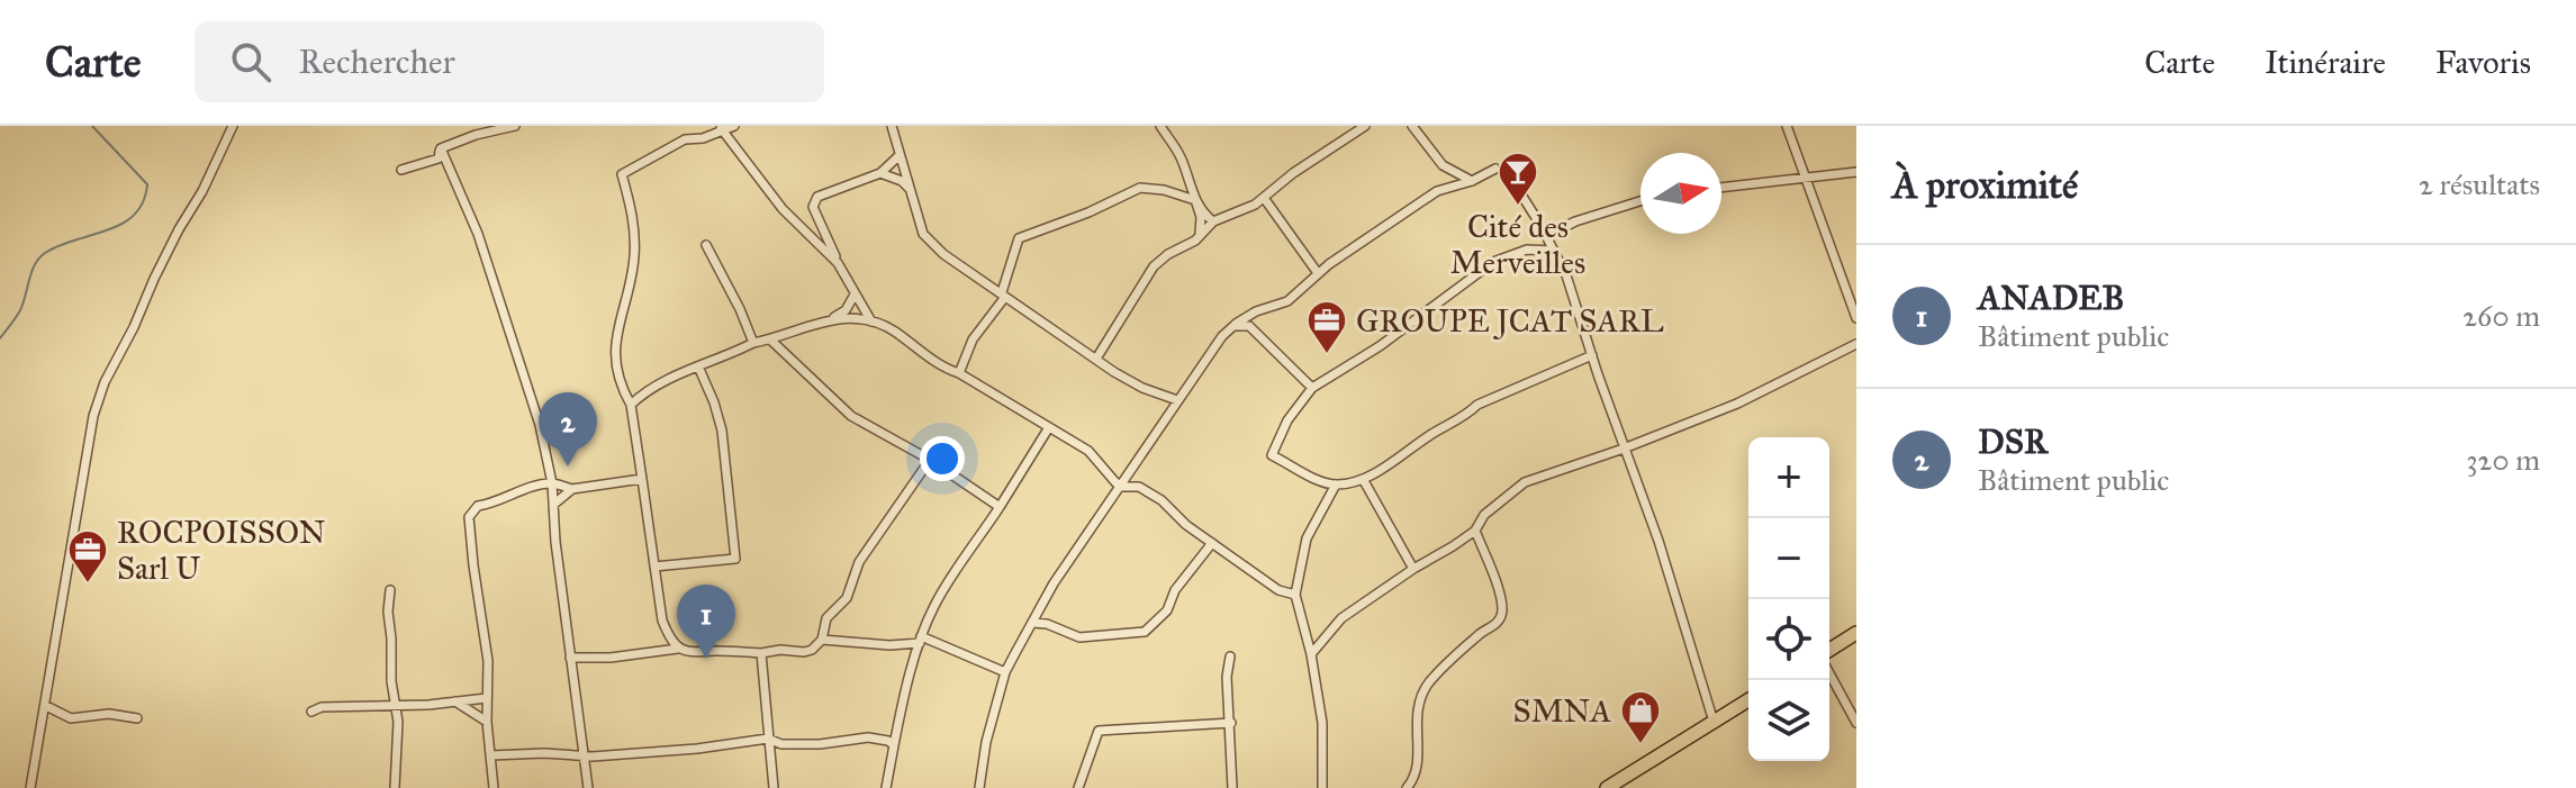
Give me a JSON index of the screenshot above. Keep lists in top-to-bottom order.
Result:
{
  "places": {
    "bar": ["Cité des Merveilles"],
    "office": ["GROUPE JCAT SARL", "ROCPOISSON Sarl U"],
    "shop": ["SMNA"]
  },
  "north": "right",
  "page": {
    "header": "Carte",
    "search": "Rechercher",
    "nav": ["Carte", "Itinéraire", "Favoris"],
    "heading": ["À proximité", "2 résultats"],
    "list": [
      {
        "mark": "1",
        "name": "ANADEB",
        "note": "Bâtiment public",
        "value": "260 m"
      },
      {
        "mark": "2",
        "name": "DSR",
        "note": "Bâtiment public",
        "value": "320 m"
      }
    ],
    "pins": ["2", "1"],
    "map_buttons": ["+", "−"]
  }
}
